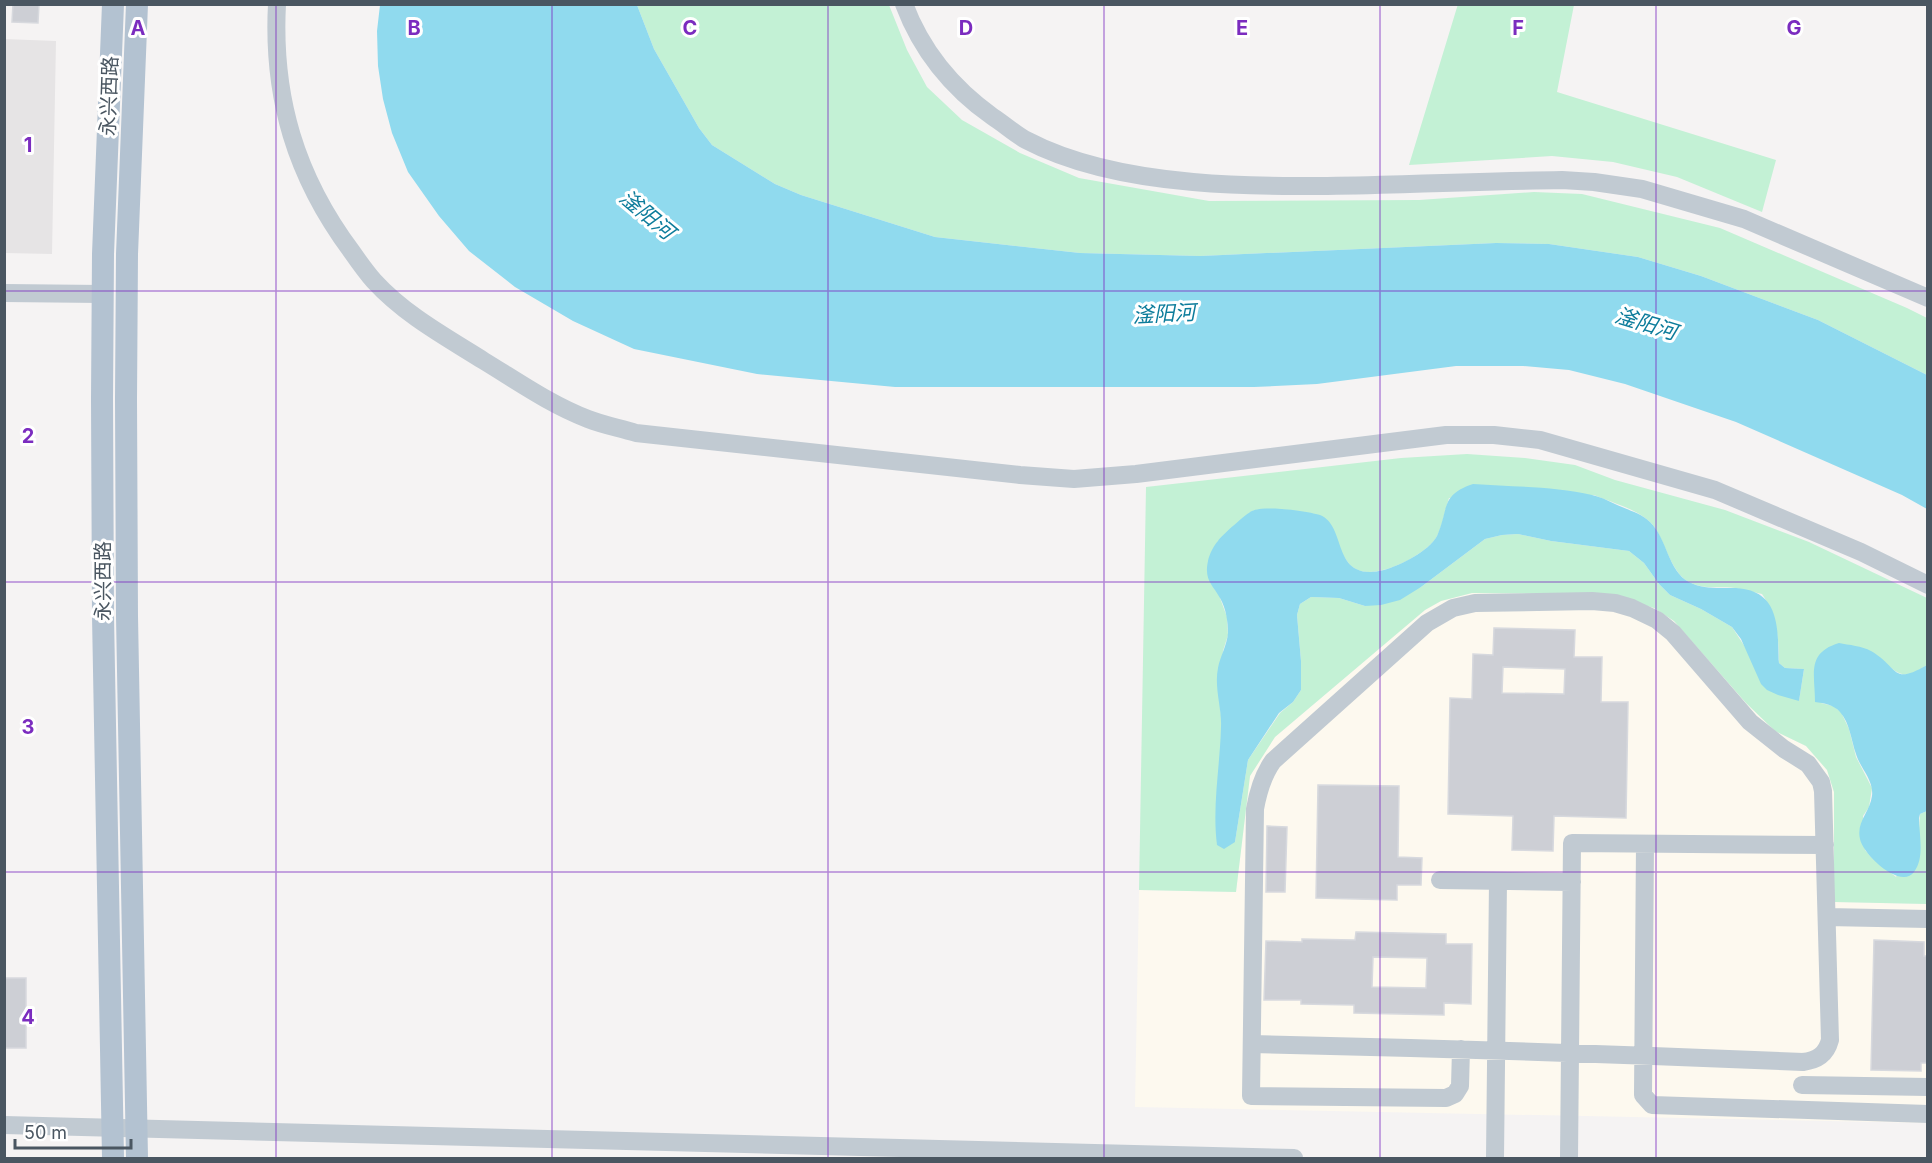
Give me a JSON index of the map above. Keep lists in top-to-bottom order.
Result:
{
  "streets": {
    "main road": ["永兴西路"]
  },
  "water": ["滏阳河"],
  "scale_bar": "50 m",
  "grid": {
    "columns": [
      "A",
      "B",
      "C",
      "D",
      "E",
      "F",
      "G"
    ],
    "rows": [
      "1",
      "2",
      "3",
      "4"
    ]
  }
}
